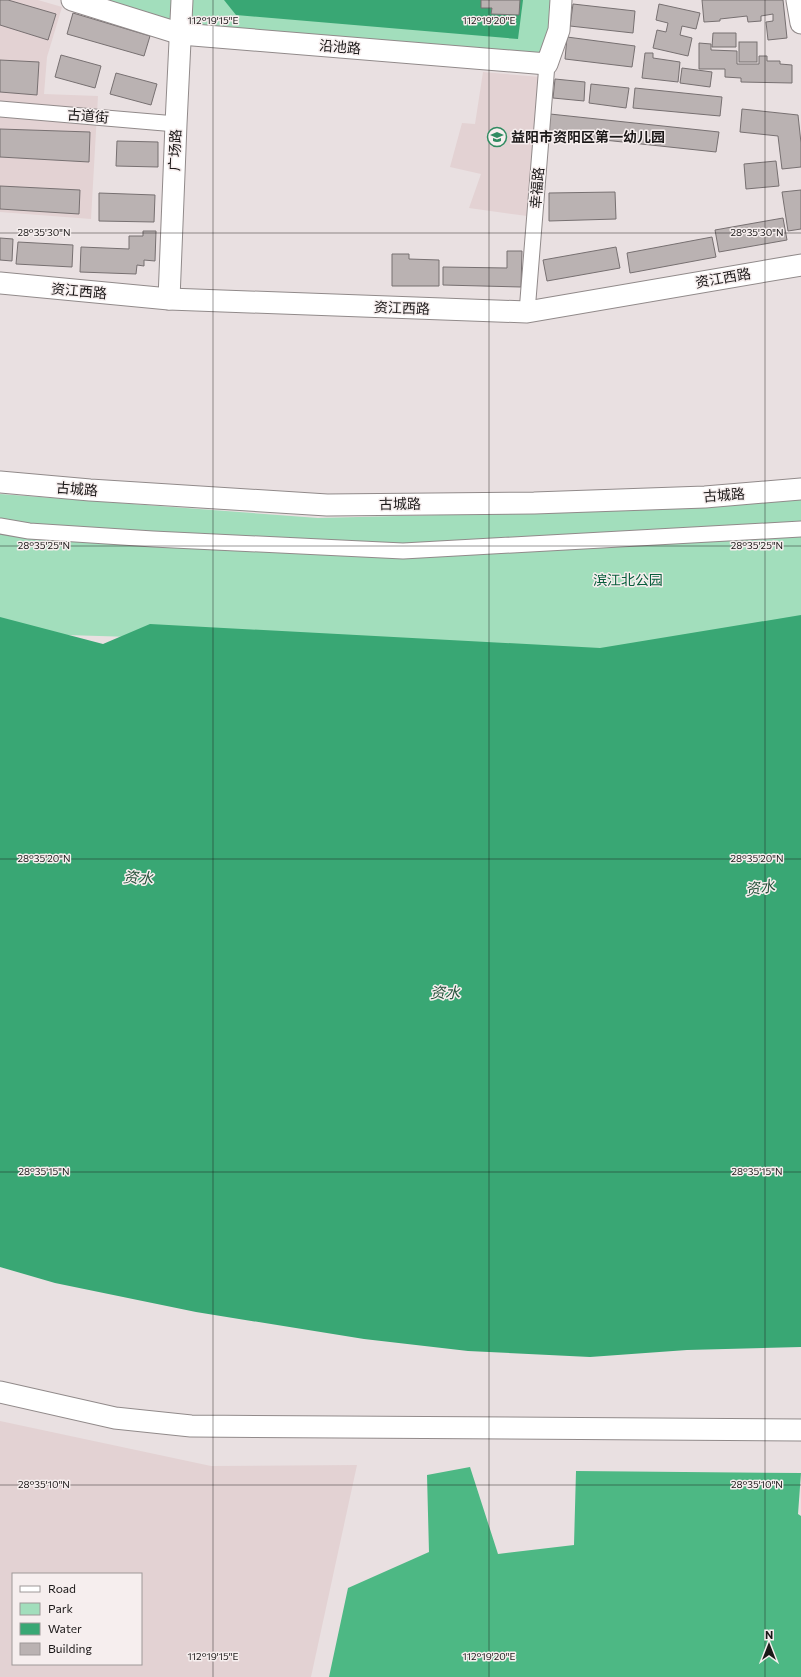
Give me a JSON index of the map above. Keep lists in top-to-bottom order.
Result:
{
  "streets": {
    "street": [
      "沿池路",
      "古道街",
      "广场路",
      "幸福路",
      "资江西路",
      "古城路"
    ]
  },
  "crossings": [
    ["沿池路", "广场路"],
    ["沿池路", "幸福路"],
    ["古道街", "广场路"],
    ["广场路", "资江西路"],
    ["幸福路", "资江西路"]
  ],
  "water": ["资水"],
  "parks": ["滨江北公园"],
  "places": {
    "school or university": ["益阳市资阳区第一幼儿园"]
  },
  "legend": [
    "Road",
    "Park",
    "Water",
    "Building"
  ],
  "north": "top",
  "coordinates": [
    "112°19'15\"E",
    "112°19'20\"E",
    "28°35'30\"N",
    "28°35'25\"N",
    "28°35'20\"N",
    "28°35'15\"N",
    "28°35'10\"N"
  ]
}
